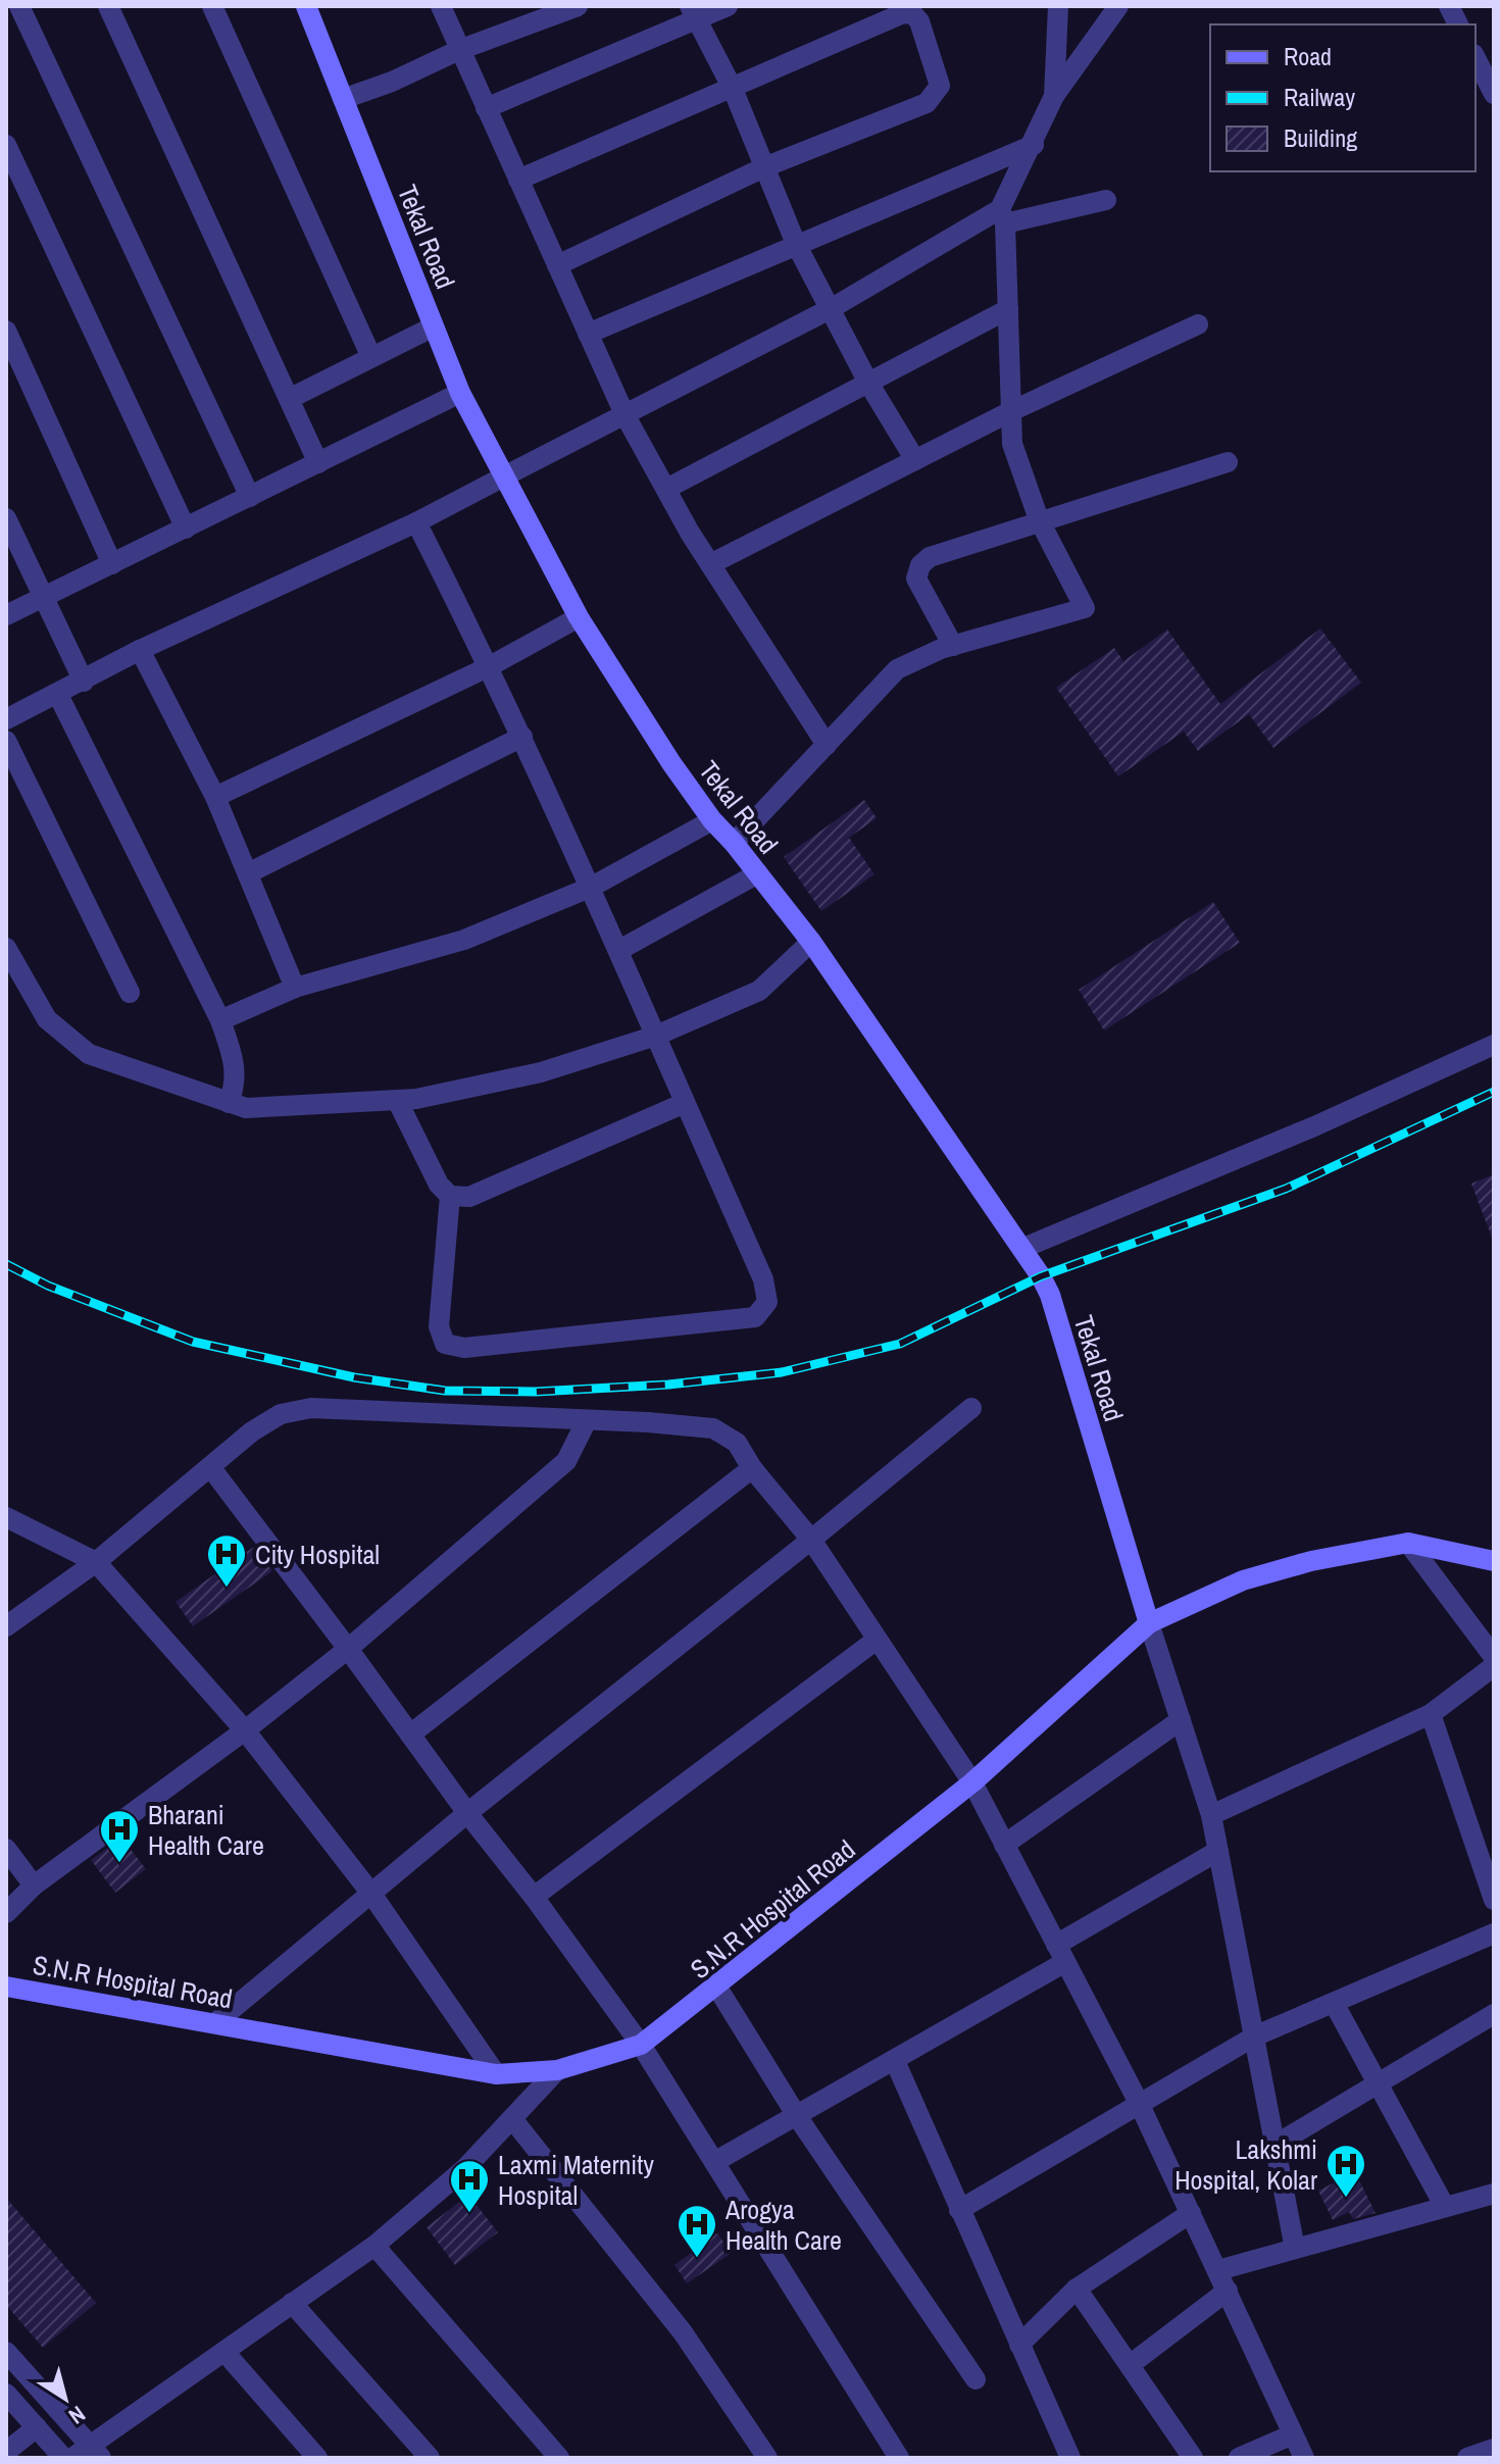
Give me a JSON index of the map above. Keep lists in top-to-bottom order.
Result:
{
  "streets": {
    "main road": ["Tekal Road", "S.N.R Hospital Road"]
  },
  "crossings": [
    ["Tekal Road", "S.N.R Hospital Road"]
  ],
  "places": {
    "hospital": [
      "City Hospital",
      "Bharani Health Care",
      "Lakshmi Hospital, Kolar",
      "Laxmi Maternity Hospital",
      "Arogya Health Care"
    ]
  },
  "legend": ["Road", "Railway", "Building"],
  "north": "bottom right"
}
